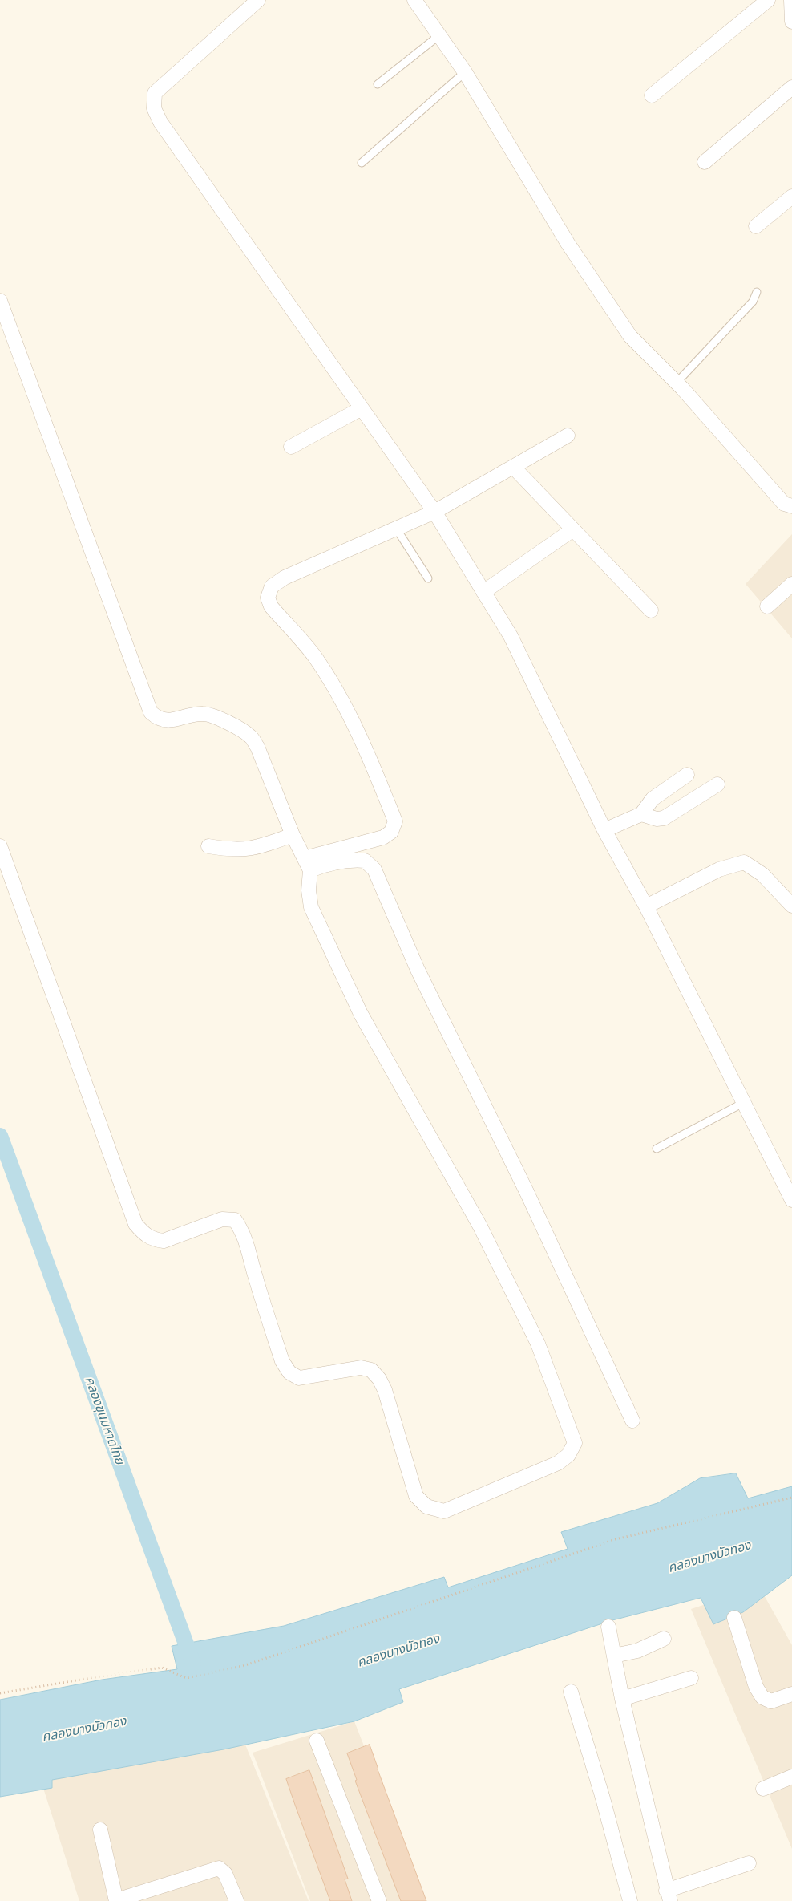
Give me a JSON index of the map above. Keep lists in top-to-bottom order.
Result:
{
  "water": ["คลองขุนมหาดไทย", "คลองบางบัวทอง"]
}
